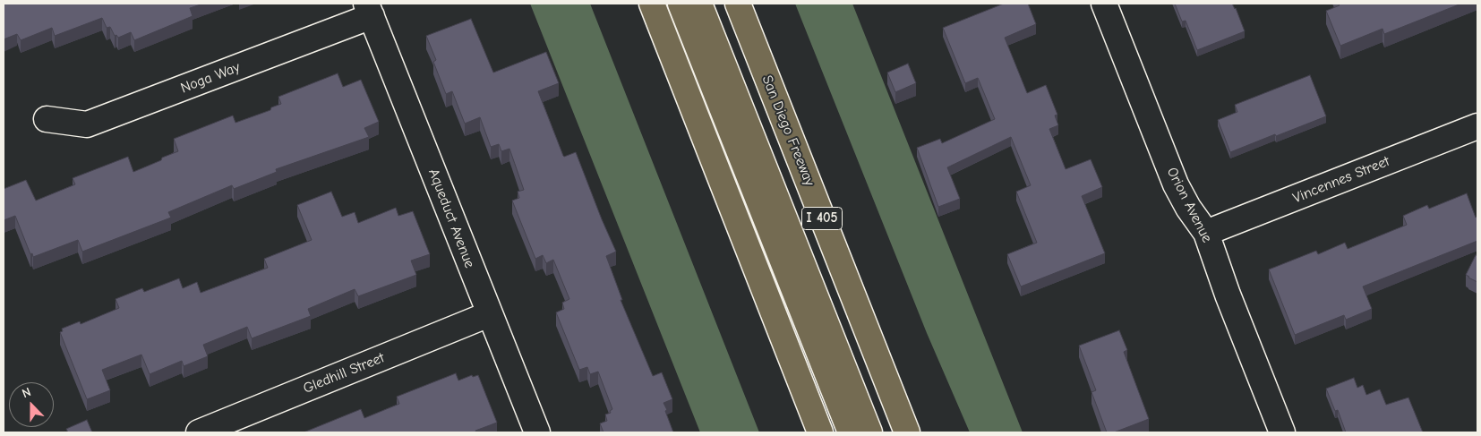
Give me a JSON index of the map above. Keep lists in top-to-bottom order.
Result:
{
  "streets": {
    "highway": ["San Diego Freeway", "I 405"],
    "street": [
      "Noga Way",
      "Vincennes Street",
      "Orion Avenue",
      "Aqueduct Avenue",
      "Gledhill Street"
    ]
  },
  "crossings": [
    ["Noga Way", "Aqueduct Avenue"],
    ["Vincennes Street", "Orion Avenue"],
    ["Aqueduct Avenue", "Gledhill Street"]
  ],
  "north": "top"
}
